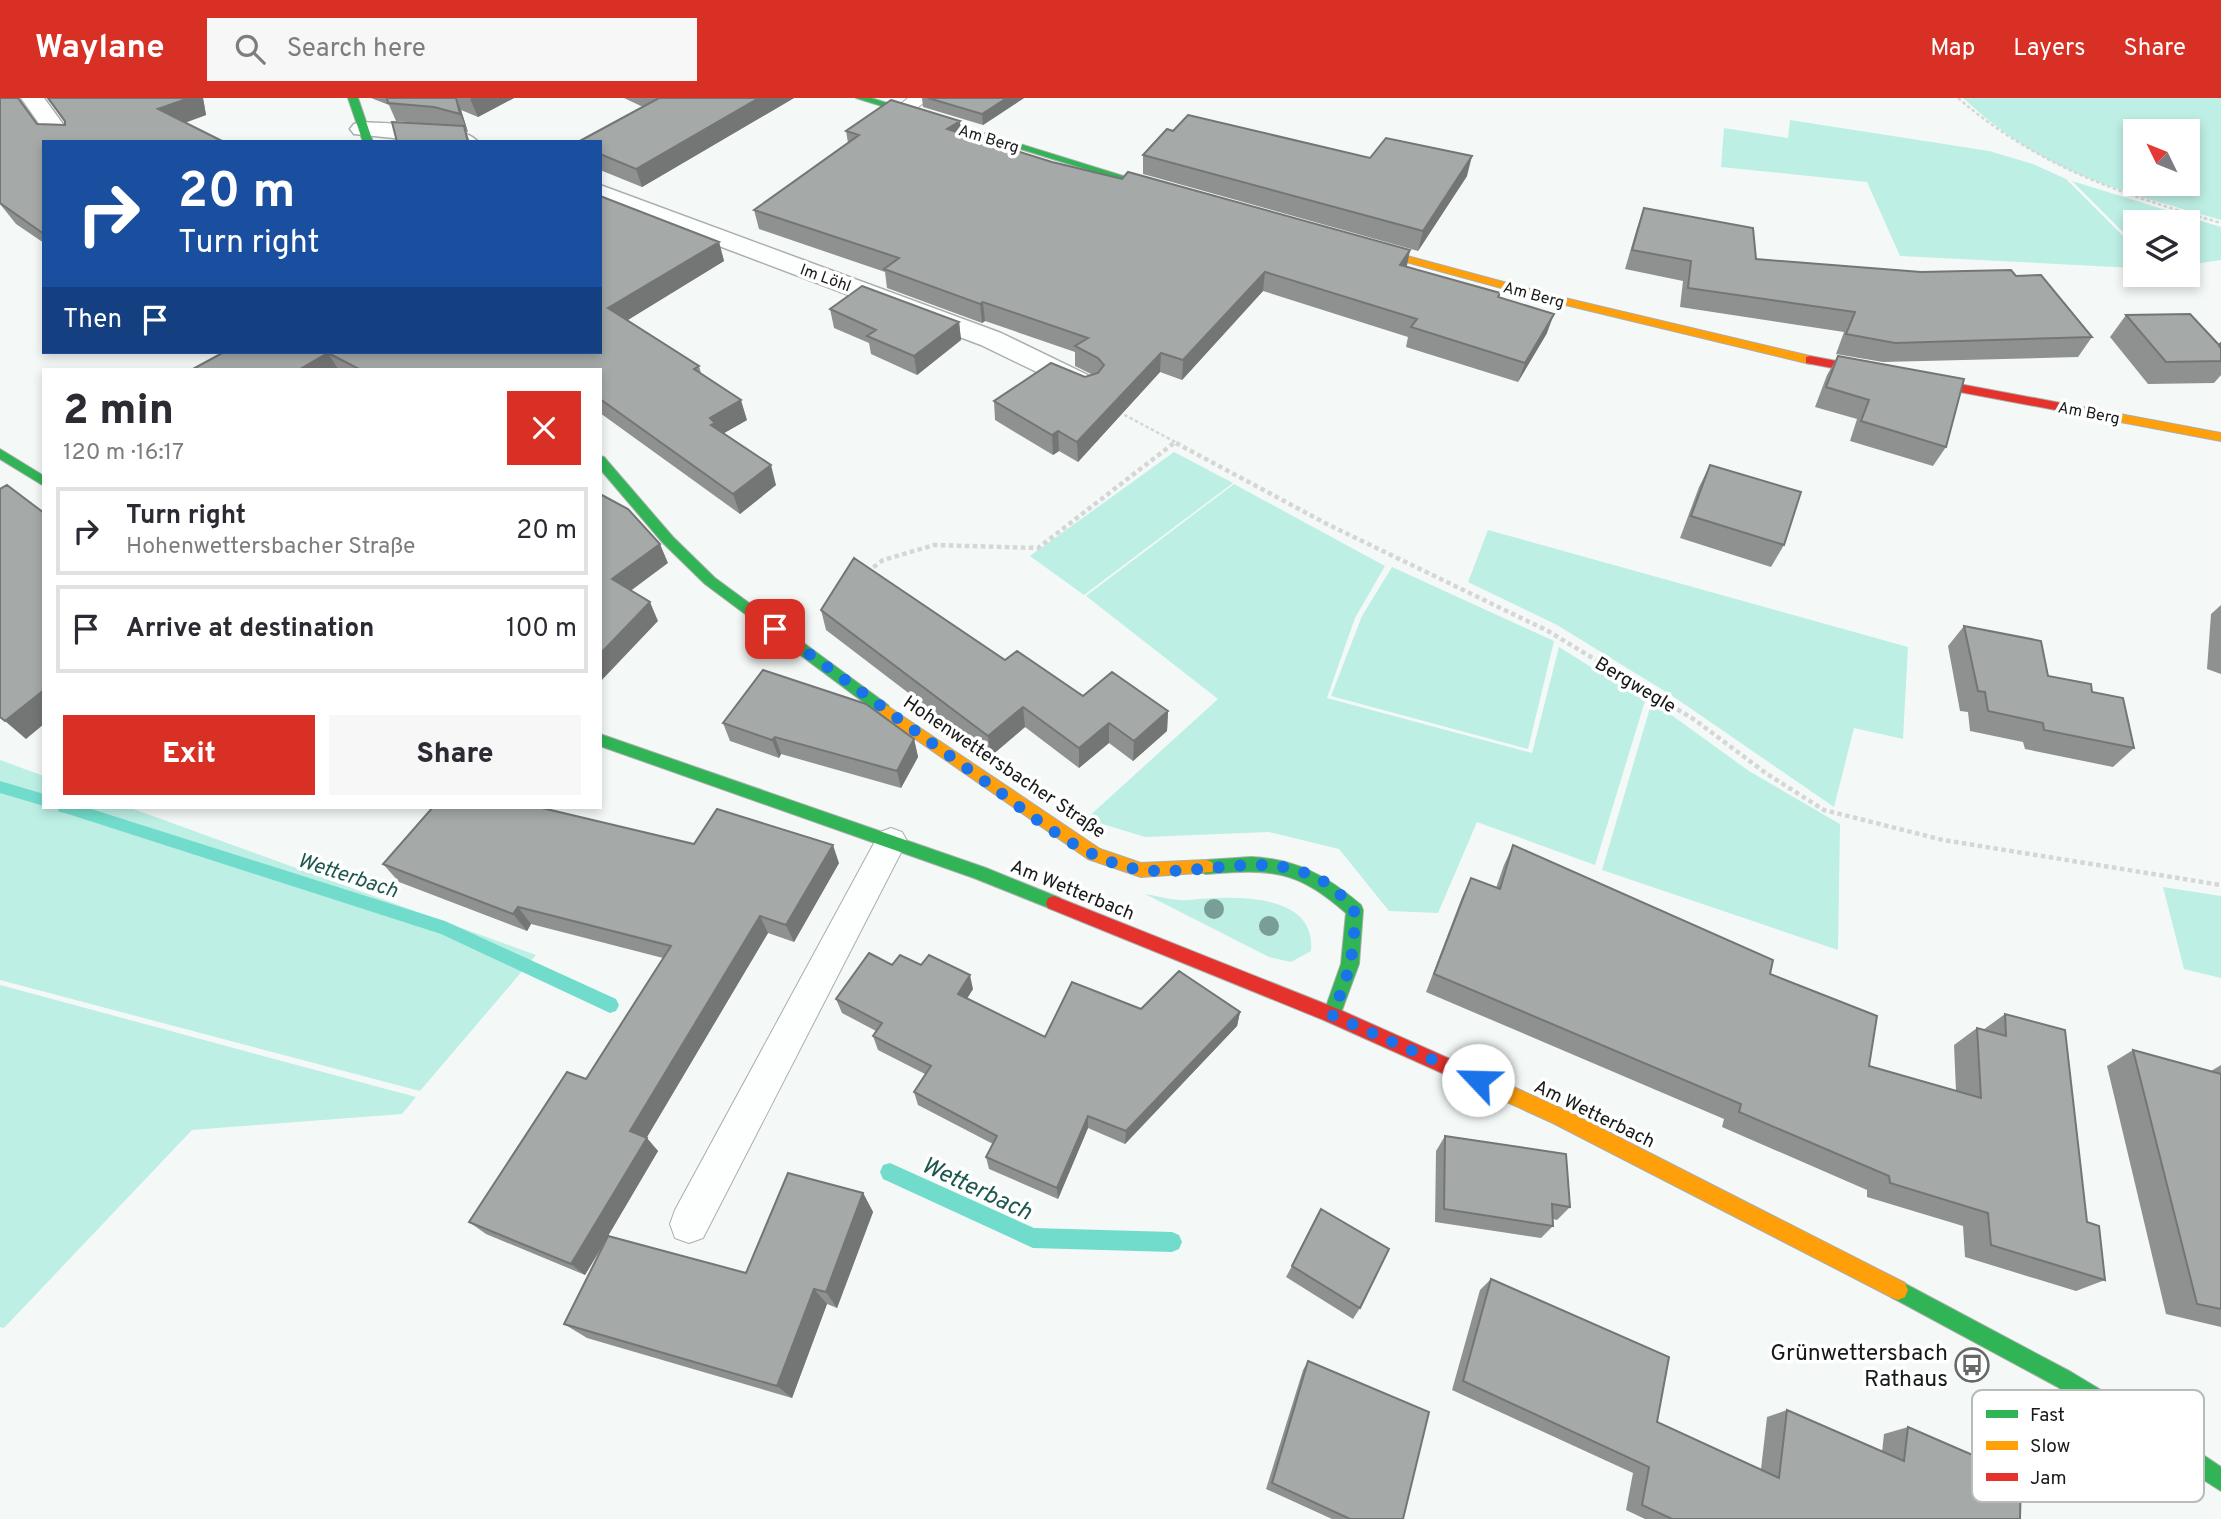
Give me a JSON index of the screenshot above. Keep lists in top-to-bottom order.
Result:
{
  "streets": {
    "street": [
      "Am Berg",
      "Im Löhl",
      "Hohenwettersbacher Straße",
      "Am Wetterbach"
    ],
    "path": ["Bergwegle"]
  },
  "crossings": [
    ["Im Löhl", "Bergwegle"],
    ["Hohenwettersbacher Straße", "Am Wetterbach"]
  ],
  "water": ["Wetterbach"],
  "places": {
    "bus stop": ["Grünwettersbach Rathaus"]
  },
  "legend": ["Fast", "Slow", "Jam"],
  "north": "top left",
  "page": {
    "header": "Waylane",
    "search": "Search here",
    "nav": ["Map", "Layers", "Share"],
    "turn": ["20 m", "Turn right"],
    "then": "Then",
    "heading": ["2 min", "120 m · 16:17"],
    "list": [
      {
        "name": "Turn right",
        "note": "Hohenwettersbacher Straße",
        "value": "20 m"
      },
      {
        "name": "Arrive at destination",
        "value": "100 m"
      }
    ],
    "buttons": ["Exit", "Share"]
  }
}
